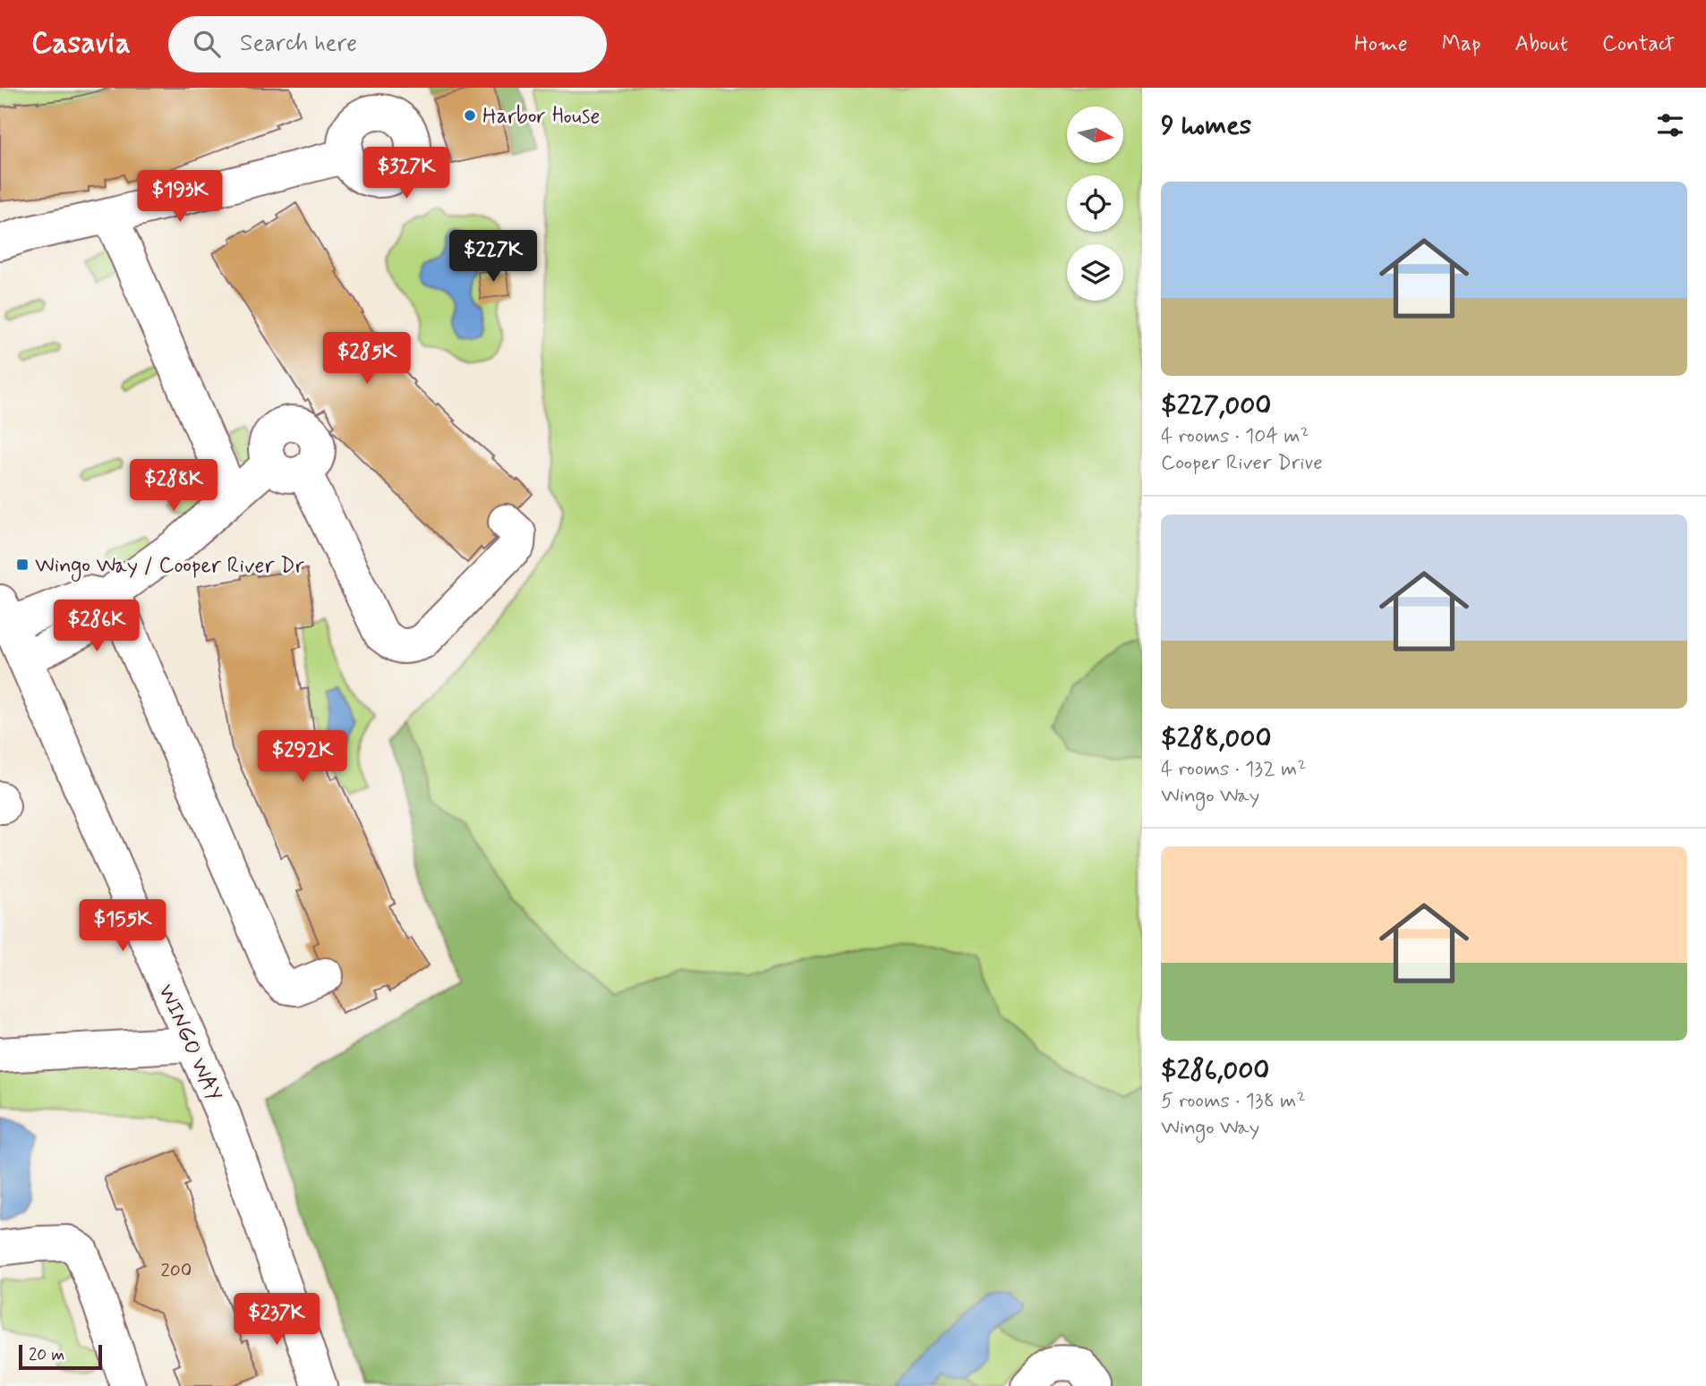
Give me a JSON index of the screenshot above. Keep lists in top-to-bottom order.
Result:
{
  "streets": {
    "main road": ["WINGO WAY"]
  },
  "places": {
    "other": ["Harbor House"],
    "transit": ["Wingo Way / Cooper River Dr"]
  },
  "house_numbers": ["200"],
  "scale_bar": "20 m",
  "north": "right",
  "page": {
    "header": "Casavia",
    "search": "Search here",
    "nav": [
      "Home",
      "Map",
      "About",
      "Contact"
    ],
    "heading": "9 homes",
    "price": [
      "$327K",
      "$193K",
      "$227K",
      "$285K",
      "$288K",
      "$286K",
      "$292K",
      "$155K",
      "$237K"
    ],
    "list": [
      {
        "name": "$227,000",
        "note": "4 rooms · 104 m² · Cooper River Drive"
      },
      {
        "name": "$288,000",
        "note": "4 rooms · 132 m² · Wingo Way"
      },
      {
        "name": "$286,000",
        "note": "5 rooms · 138 m² · Wingo Way"
      }
    ],
    "scale": "20 m"
  }
}
